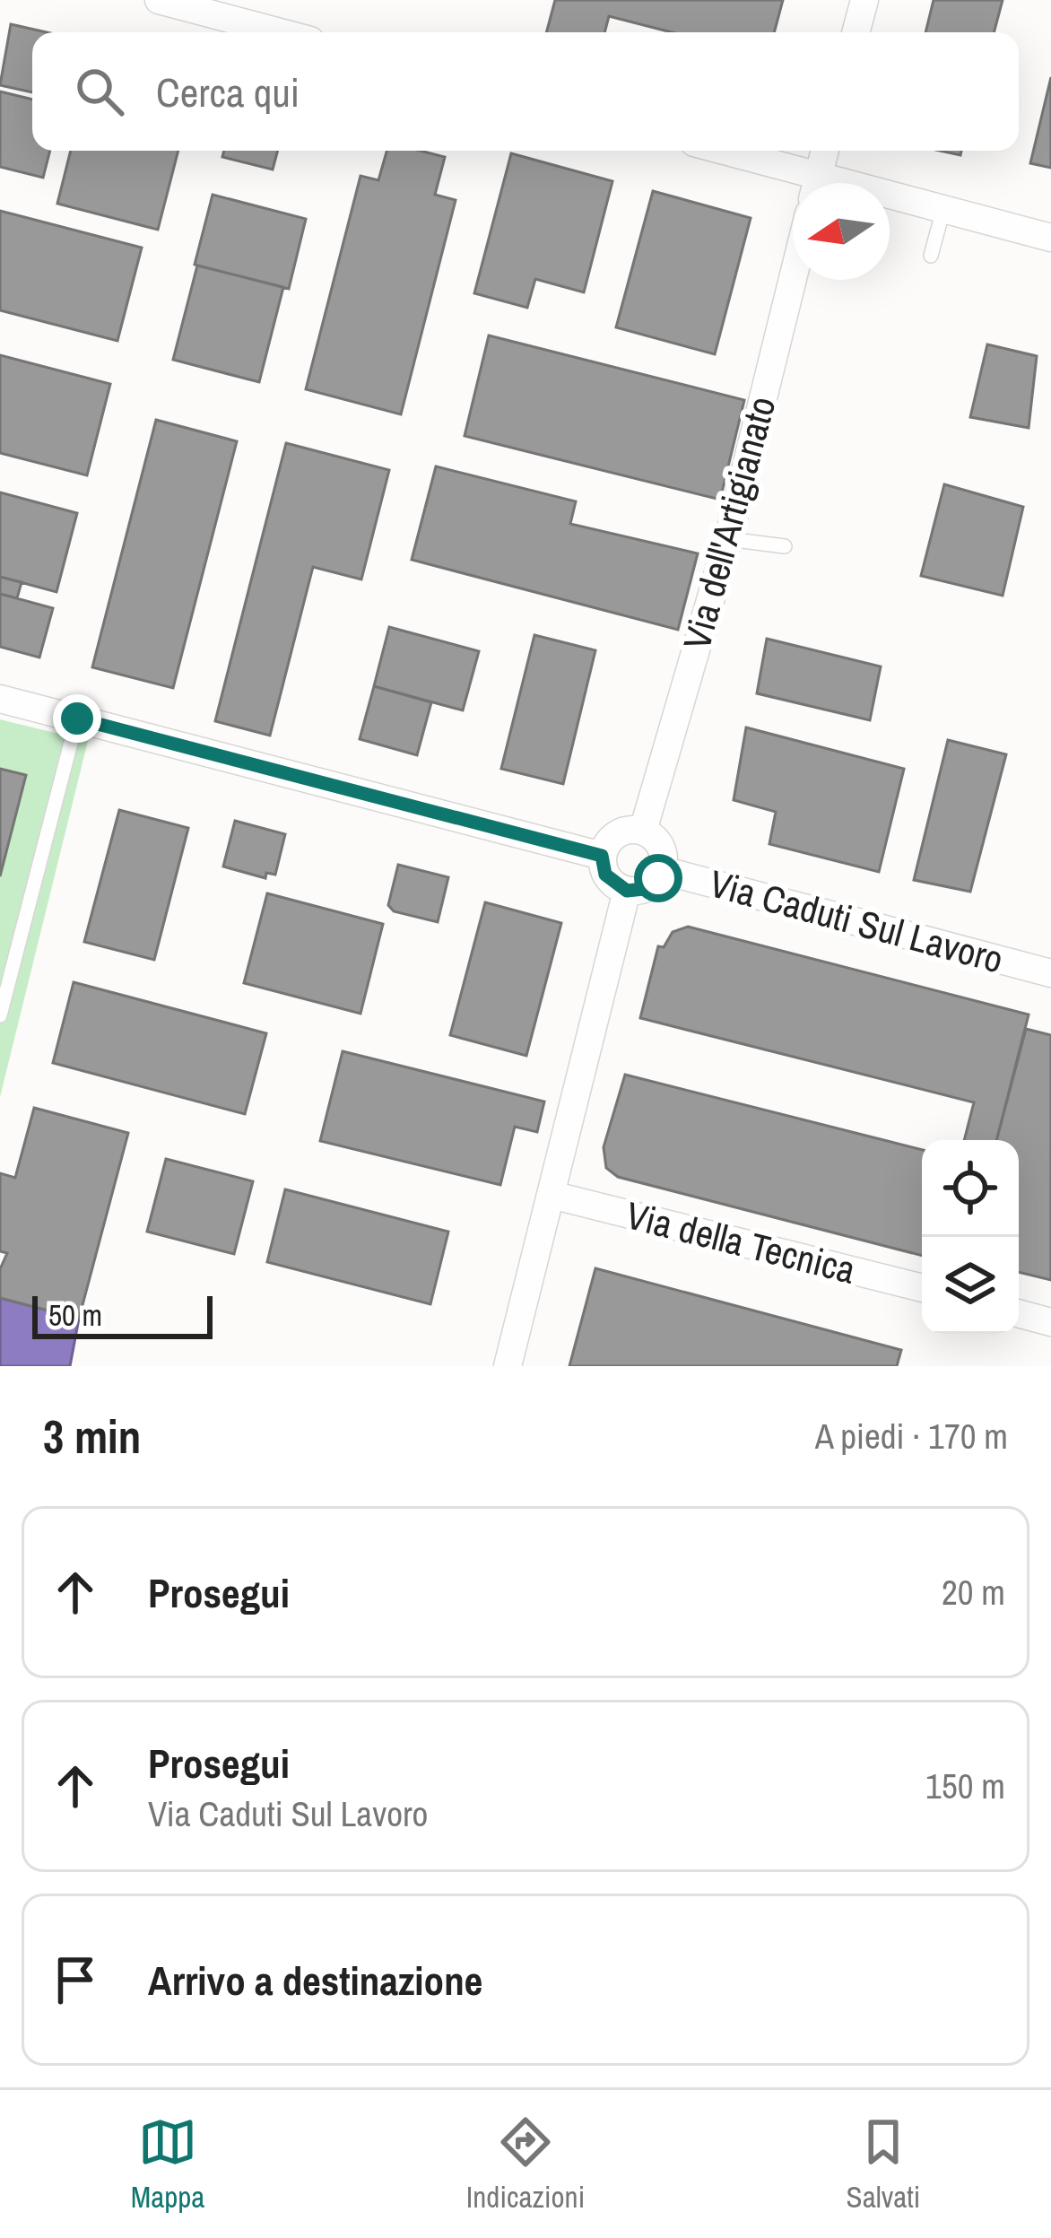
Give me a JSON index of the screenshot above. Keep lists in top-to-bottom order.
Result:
{
  "streets": {
    "street": ["Via dell'Artigianato", "Via Caduti Sul Lavoro", "Via della Tecnica"]
  },
  "crossings": [
    ["Via dell'Artigianato", "Via Caduti Sul Lavoro"]
  ],
  "scale_bar": "50 m",
  "north": "left",
  "page": {
    "search": "Cerca qui",
    "scale": "50 m",
    "heading": ["3 min", "A piedi · 170 m"],
    "list": [
      ["Prosegui", "20 m"],
      ["Prosegui", "Via Caduti Sul Lavoro", "150 m"],
      "Arrivo a destinazione"
    ],
    "nav": ["Mappa", "Indicazioni", "Salvati"]
  }
}
